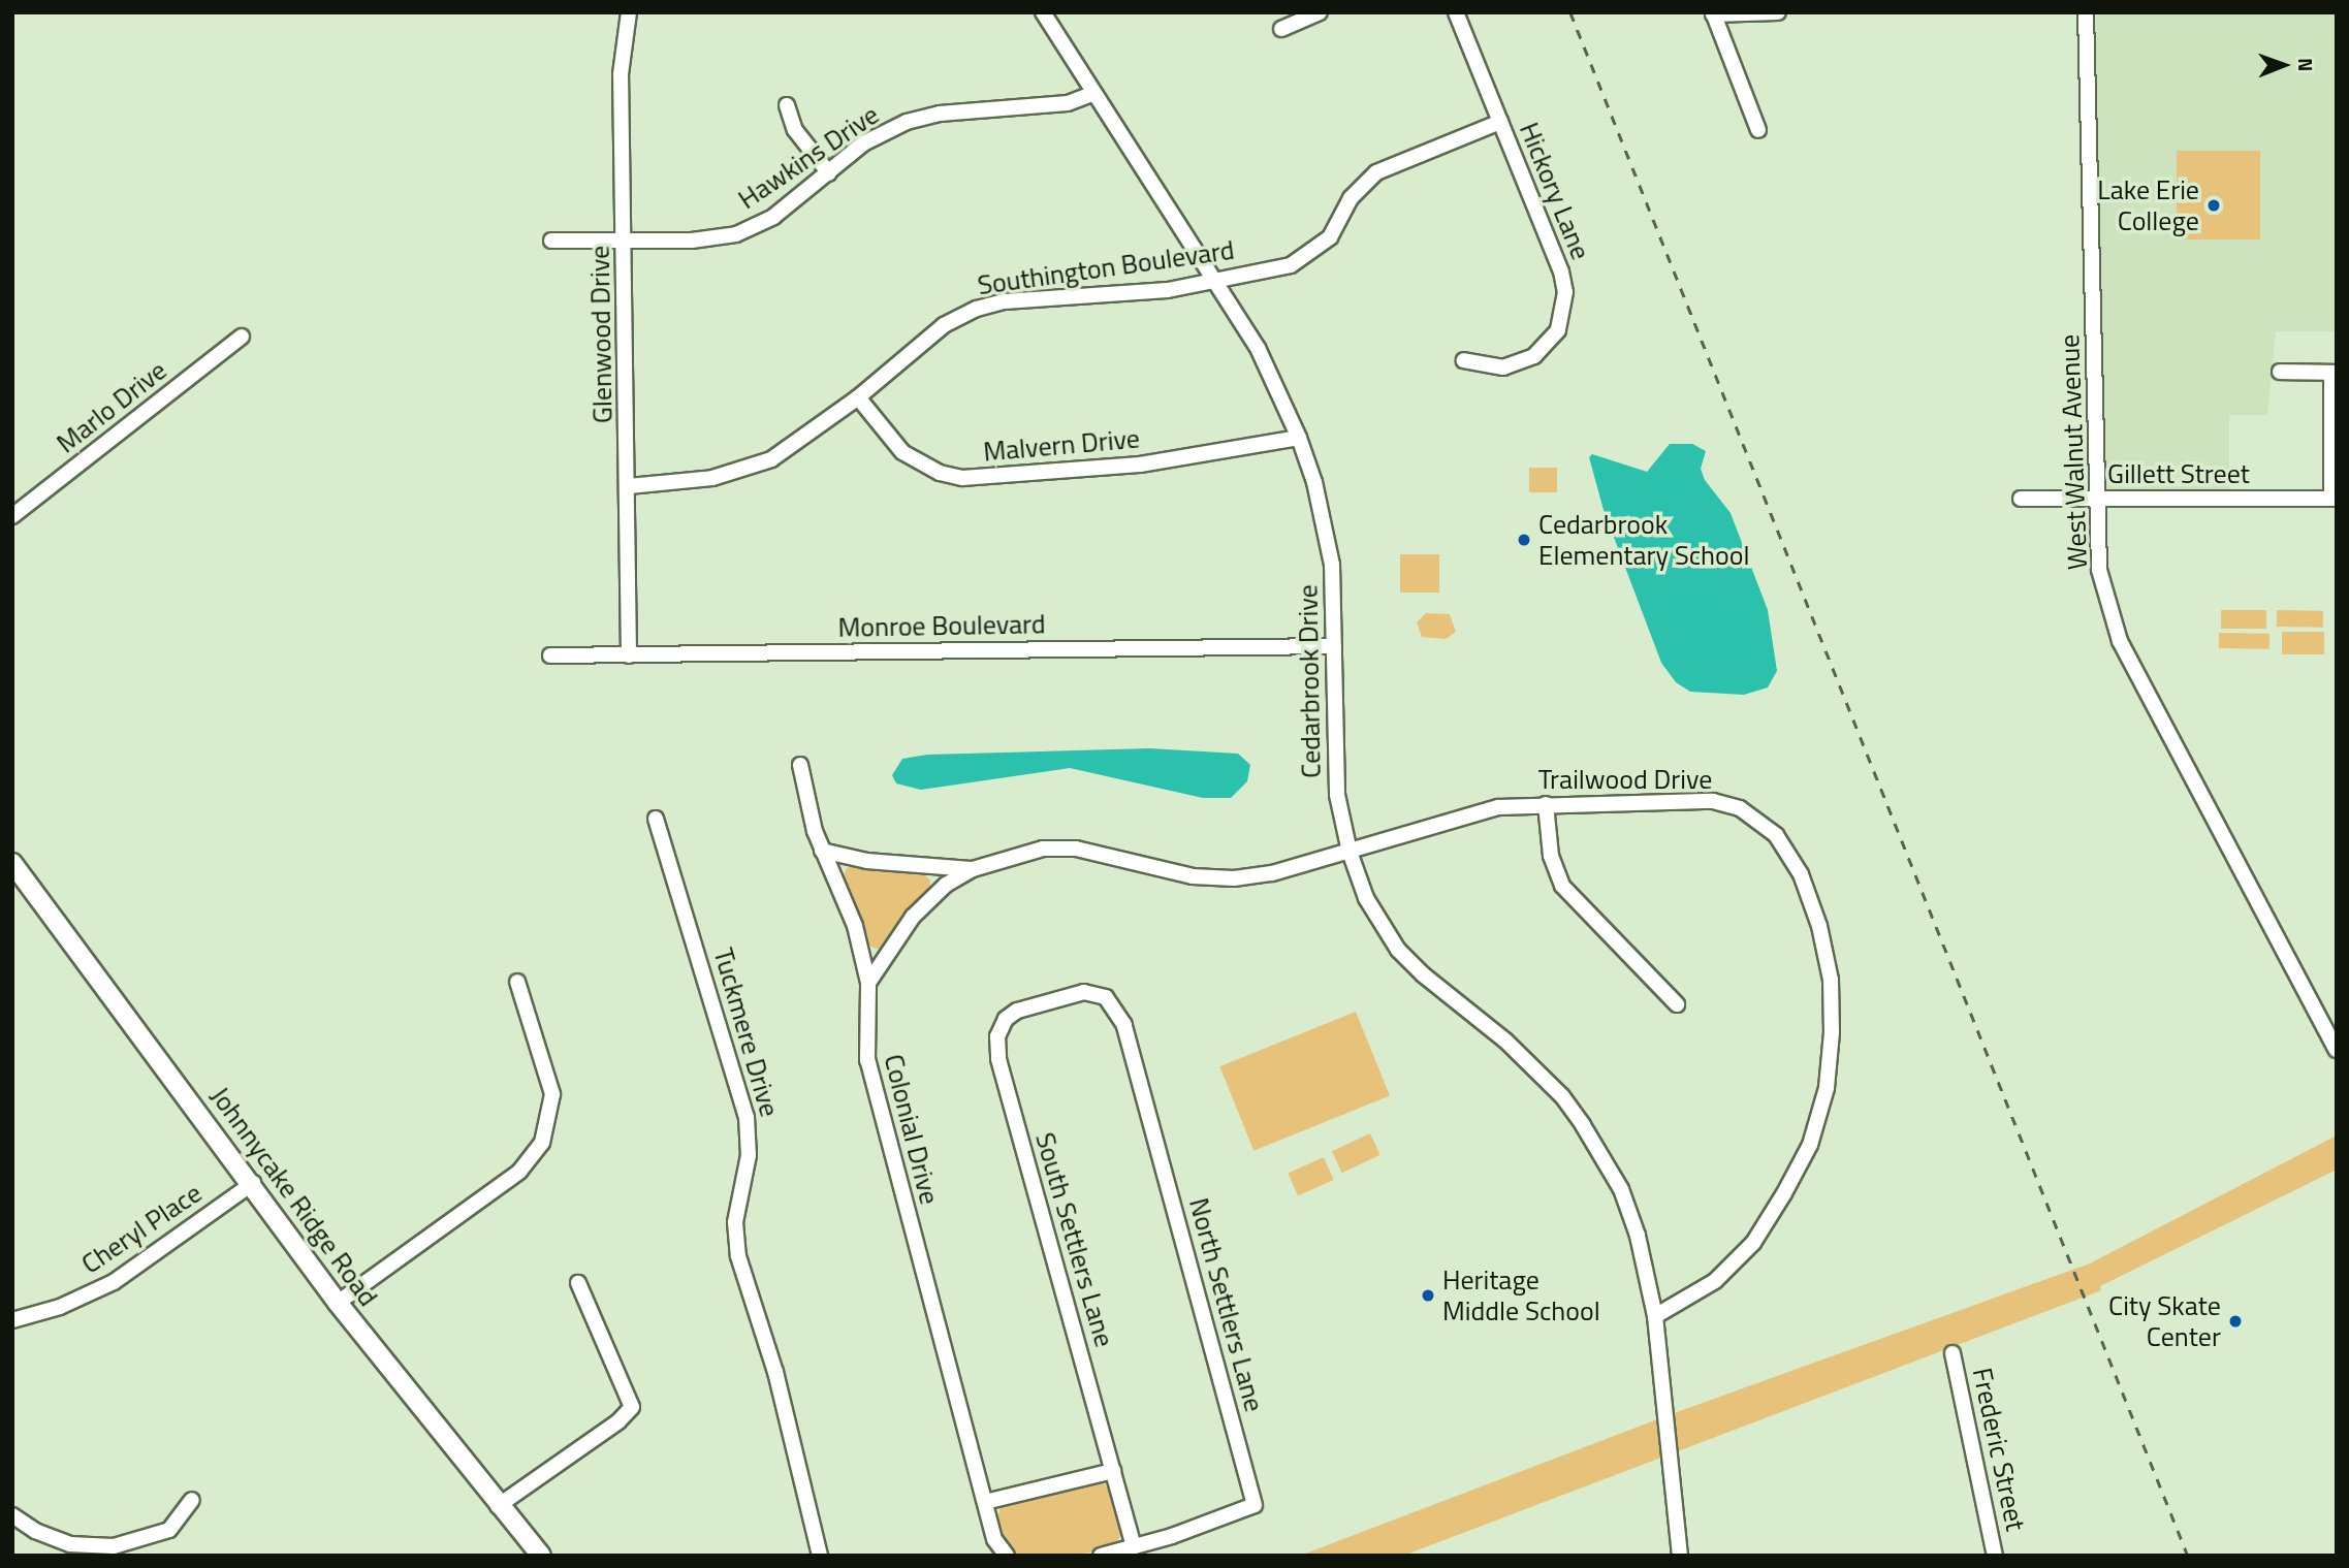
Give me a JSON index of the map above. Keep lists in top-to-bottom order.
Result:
{
  "streets": {
    "main road": ["Johnnycake Ridge Road"],
    "street": [
      "Hawkins Drive",
      "Hickory Lane",
      "Southington Boulevard",
      "Glenwood Drive",
      "Marlo Drive",
      "Malvern Drive",
      "West Walnut Avenue",
      "Gillett Street",
      "Monroe Boulevard",
      "Cedarbrook Drive",
      "Trailwood Drive",
      "Tuckmere Drive",
      "Colonial Drive",
      "Cheryl Place",
      "South Settlers Lane",
      "North Settlers Lane",
      "Frederic Street"
    ]
  },
  "crossings": [
    ["Hawkins Drive", "Glenwood Drive"],
    ["Hawkins Drive", "Cedarbrook Drive"],
    ["Hickory Lane", "Southington Boulevard"],
    ["Southington Boulevard", "Glenwood Drive"],
    ["Southington Boulevard", "Malvern Drive"],
    ["Southington Boulevard", "Cedarbrook Drive"],
    ["Glenwood Drive", "Monroe Boulevard"],
    ["Malvern Drive", "Cedarbrook Drive"],
    ["West Walnut Avenue", "Gillett Street"],
    ["Monroe Boulevard", "Cedarbrook Drive"],
    ["Cedarbrook Drive", "Trailwood Drive"],
    ["Johnnycake Ridge Road", "Cheryl Place"],
    ["South Settlers Lane", "North Settlers Lane"]
  ],
  "places": [
    "Lake Erie College",
    "Cedarbrook Elementary School",
    "Heritage Middle School",
    "City Skate Center"
  ],
  "north": "right"
}
